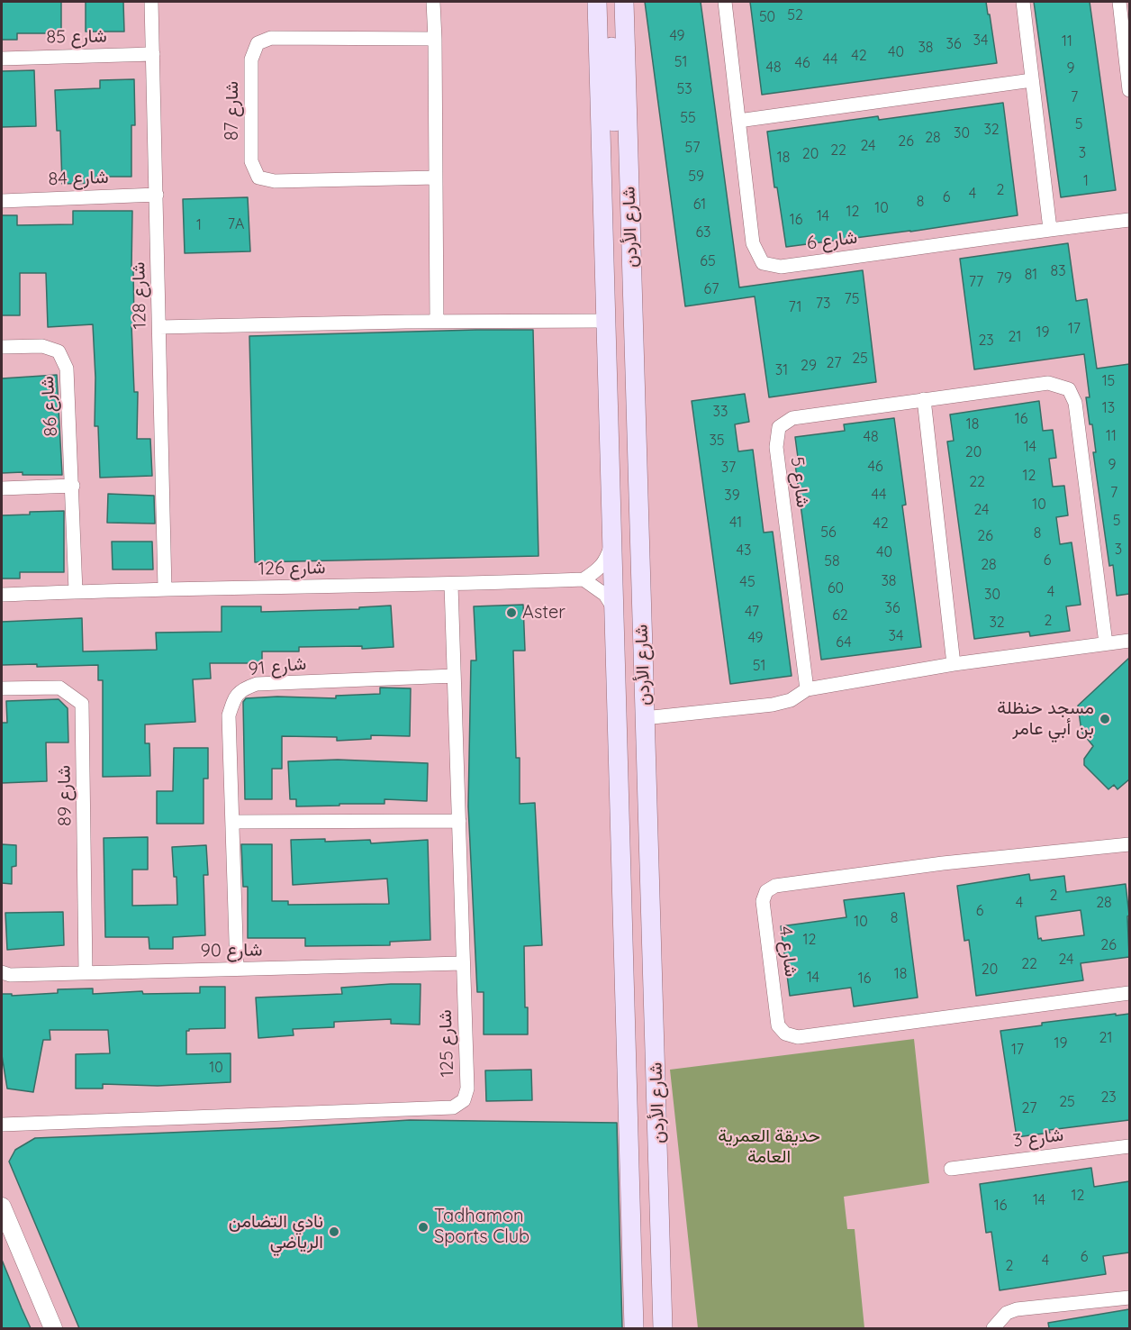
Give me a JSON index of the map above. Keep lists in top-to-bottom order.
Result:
{
  "streets": {
    "main road": ["شارع الأردن"],
    "street": [
      "شارع 85",
      "شارع 87",
      "شارع 84",
      "شارع 6",
      "شارع 128",
      "شارع 86",
      "شارع 5",
      "شارع 126",
      "شارع 91",
      "شارع 89",
      "شارع 90",
      "شارع 4",
      "شارع 125",
      "شارع 3"
    ]
  },
  "crossings": [
    ["شارع 85", "شارع 128"],
    ["شارع 84", "شارع 128"],
    ["شارع 128", "شارع 126"],
    ["شارع 86", "شارع 126"],
    ["شارع 126", "شارع 125"],
    ["شارع 91", "شارع 90"],
    ["شارع 91", "شارع 125"],
    ["شارع 89", "شارع 90"],
    ["شارع 90", "شارع 125"]
  ],
  "parks": ["حديقة العمرية العامة"],
  "places": [
    "Aster",
    "مسجد حنظلة بن أبي عامر",
    "Tadhamon Sports Club",
    "نادي التضامن الرياضي"
  ],
  "house_numbers": [
    "52",
    "50",
    "49",
    "34",
    "11",
    "36",
    "38",
    "40",
    "42",
    "44",
    "51",
    "46",
    "48",
    "9",
    "53",
    "7",
    "55",
    "5",
    "32",
    "30",
    "28",
    "26",
    "24",
    "57",
    "22",
    "3",
    "20",
    "18",
    "59",
    "1",
    "2",
    "4",
    "6",
    "8",
    "61",
    "10",
    "12",
    "14",
    "16",
    "7A",
    "1",
    "63",
    "65",
    "83",
    "81",
    "79",
    "77",
    "67",
    "75",
    "73",
    "71",
    "17",
    "19",
    "21",
    "23",
    "25",
    "27",
    "29",
    "31",
    "15",
    "13",
    "33",
    "16",
    "18",
    "11",
    "48",
    "35",
    "14",
    "20",
    "9",
    "46",
    "37",
    "12",
    "22",
    "7",
    "44",
    "39",
    "10",
    "24",
    "5",
    "41",
    "42",
    "56",
    "8",
    "26",
    "3",
    "43",
    "40",
    "6",
    "58",
    "28",
    "38",
    "45",
    "60",
    "4",
    "30",
    "36",
    "47",
    "62",
    "2",
    "32",
    "34",
    "49",
    "64",
    "51",
    "2",
    "4",
    "28",
    "6",
    "8",
    "10",
    "12",
    "26",
    "24",
    "22",
    "20",
    "18",
    "14",
    "16",
    "21",
    "19",
    "17",
    "10",
    "23",
    "25",
    "27",
    "12",
    "14",
    "16",
    "6",
    "4",
    "2"
  ]
}
